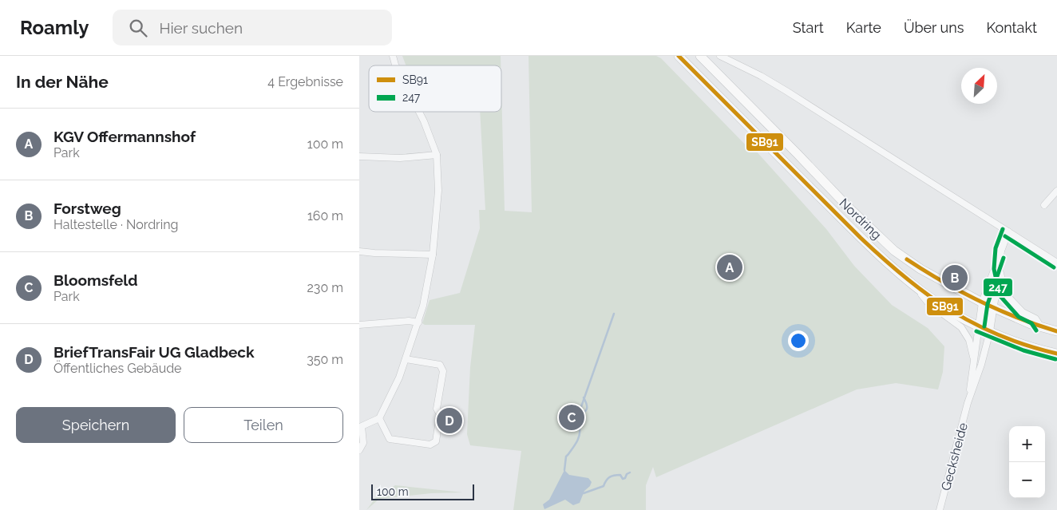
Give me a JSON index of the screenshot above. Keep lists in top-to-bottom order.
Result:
{
  "streets": {
    "main road": ["Nordring"],
    "street": ["Gecksheide"]
  },
  "crossings": [
    ["Nordring", "Gecksheide"]
  ],
  "lines": ["transit line SB91", "transit line 247"],
  "legend": ["SB91", "247"],
  "scale_bar": "100 m",
  "north": "top right",
  "page": {
    "header": "Roamly",
    "search": "Hier suchen",
    "nav": [
      "Start",
      "Karte",
      "Über uns",
      "Kontakt"
    ],
    "heading": ["In der Nähe", "4 Ergebnisse"],
    "list": [
      {
        "mark": "A",
        "name": "KGV Offermannshof",
        "note": "Park",
        "value": "100 m"
      },
      {
        "mark": "B",
        "name": "Forstweg",
        "note": "Haltestelle · Nordring",
        "value": "160 m"
      },
      {
        "mark": "C",
        "name": "Bloomsfeld",
        "note": "Park",
        "value": "230 m"
      },
      {
        "mark": "D",
        "name": "BriefTransFair UG Gladbeck",
        "note": "Öffentliches Gebäude",
        "value": "350 m"
      }
    ],
    "pins": [
      "A",
      "B",
      "C",
      "D"
    ],
    "buttons": ["Speichern", "Teilen"],
    "map_buttons": ["+", "−"],
    "scale": "100 m"
  }
}
